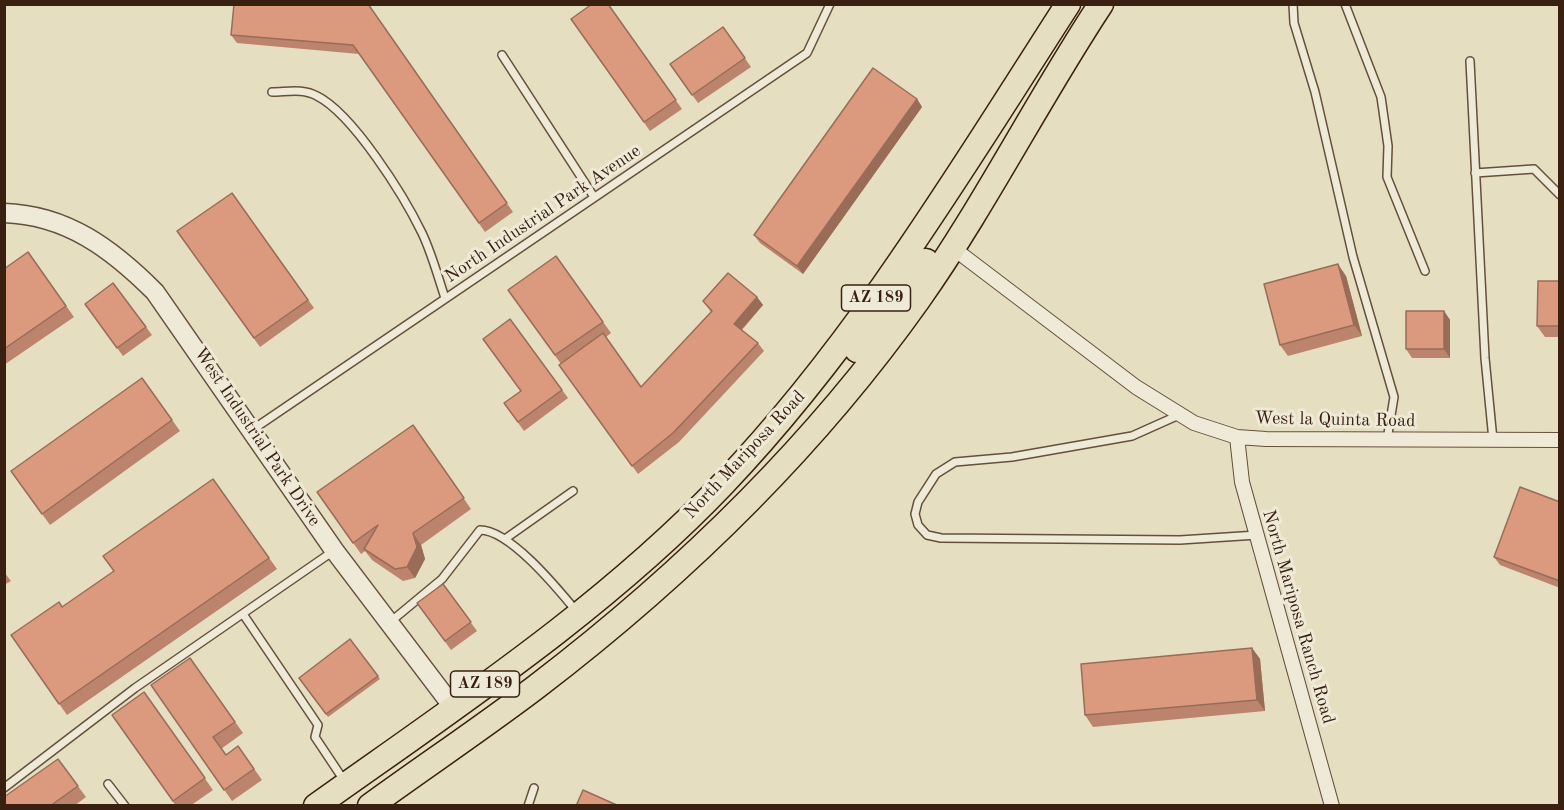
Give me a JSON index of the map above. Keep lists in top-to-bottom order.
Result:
{
  "streets": {
    "highway": ["AZ 189", "North Mariposa Road"],
    "street": ["West la Quinta Road", "West Industrial Park Drive", "North Mariposa Ranch Road"],
    "lane": ["North Industrial Park Avenue"]
  },
  "crossings": [
    ["North Industrial Park Avenue", "West Industrial Park Drive"],
    ["West la Quinta Road", "North Mariposa Road"],
    ["West la Quinta Road", "North Mariposa Ranch Road"],
    ["West Industrial Park Drive", "North Mariposa Road"]
  ]
}
